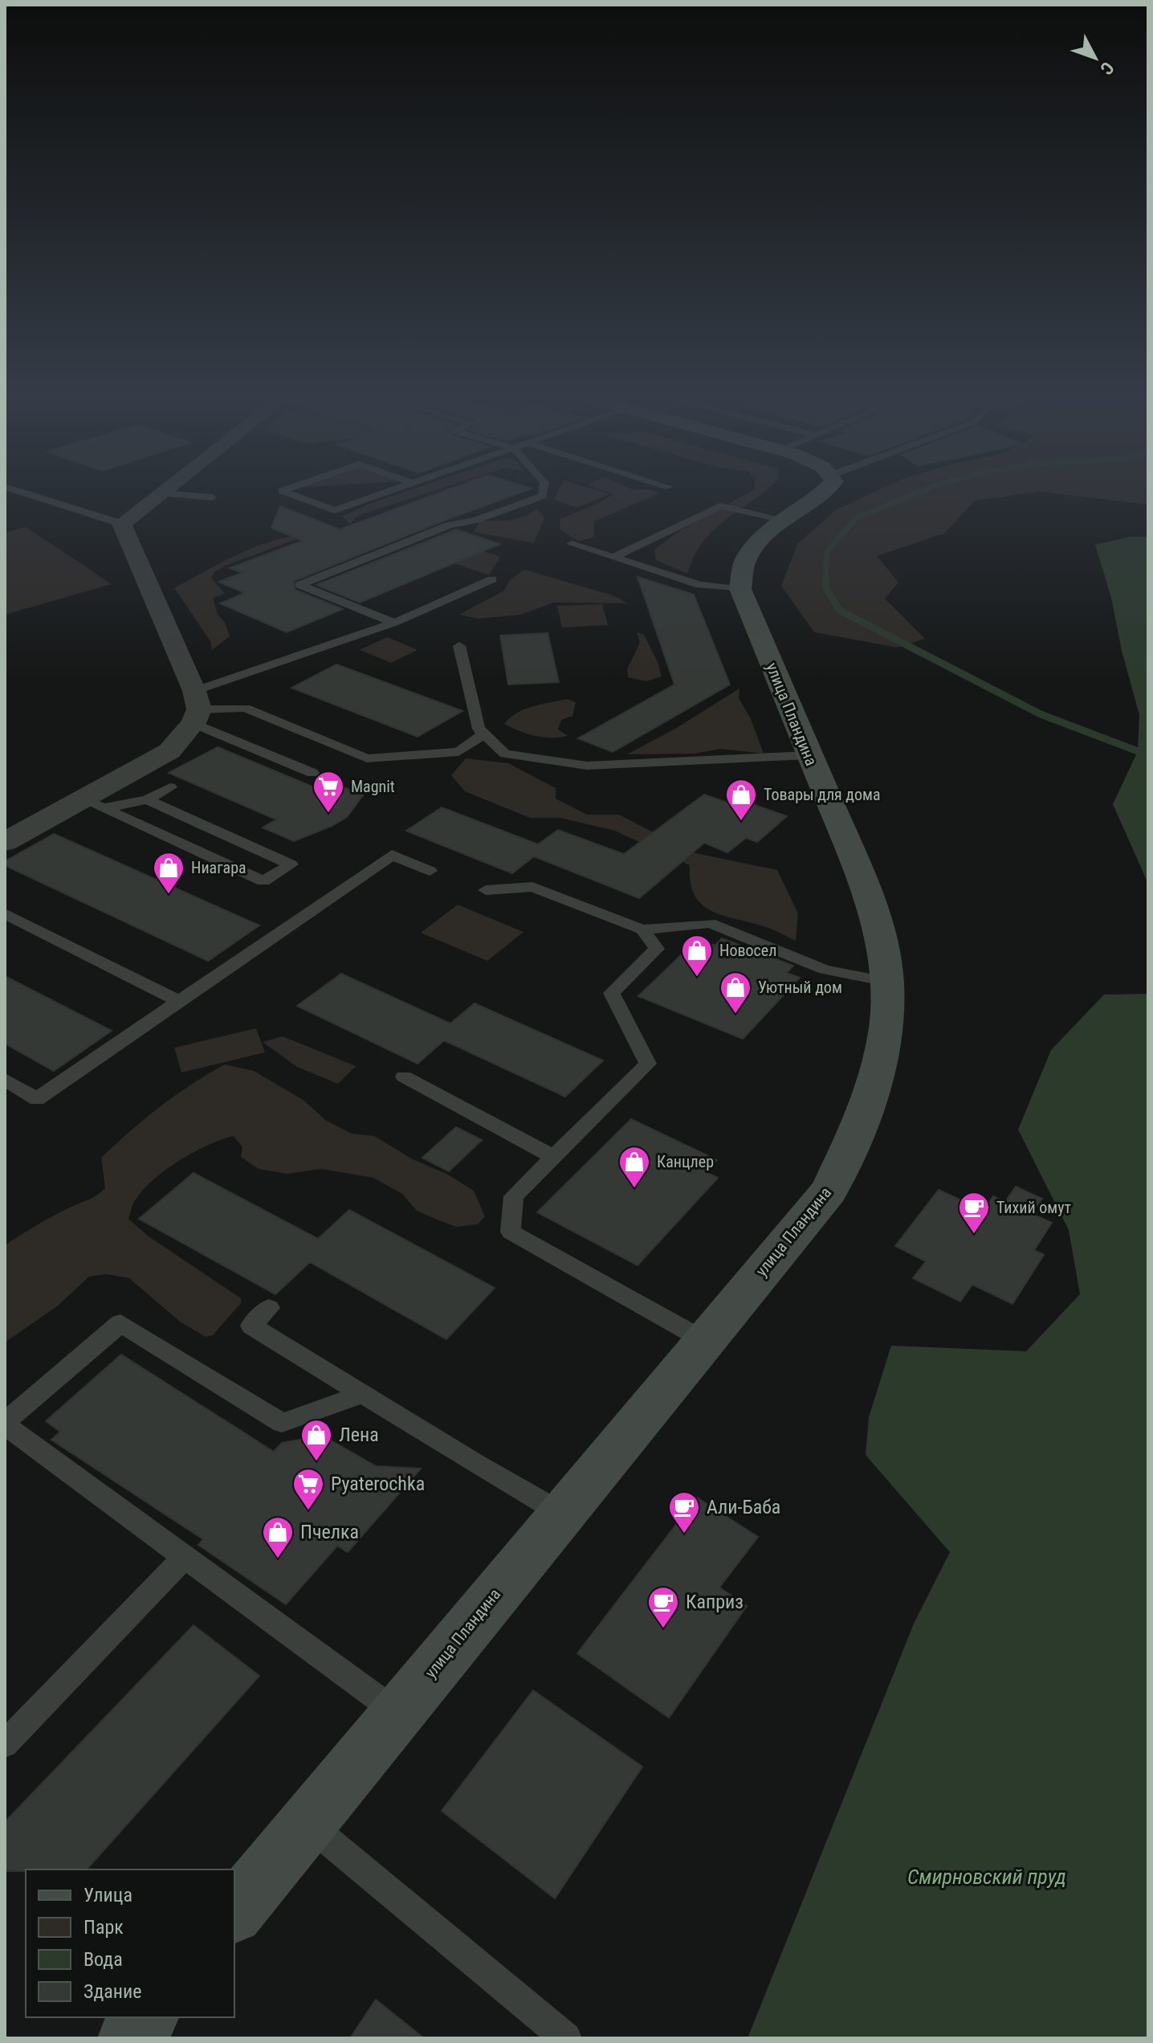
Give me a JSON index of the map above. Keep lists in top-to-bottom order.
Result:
{
  "streets": {
    "street": ["улица Пландина"]
  },
  "water": ["Смирновский пруд"],
  "places": {
    "supermarket": ["Magnit", "Pyaterochka"],
    "shop": [
      "Товары для дома",
      "Ниагара",
      "Новосел",
      "Уютный дом",
      "Канцлер",
      "Лена",
      "Пчелка"
    ],
    "cafe": ["Тихий омут", "Али-Баба", "Каприз"]
  },
  "legend": [
    "Улица",
    "Парк",
    "Вода",
    "Здание"
  ],
  "north": "bottom right"
}
